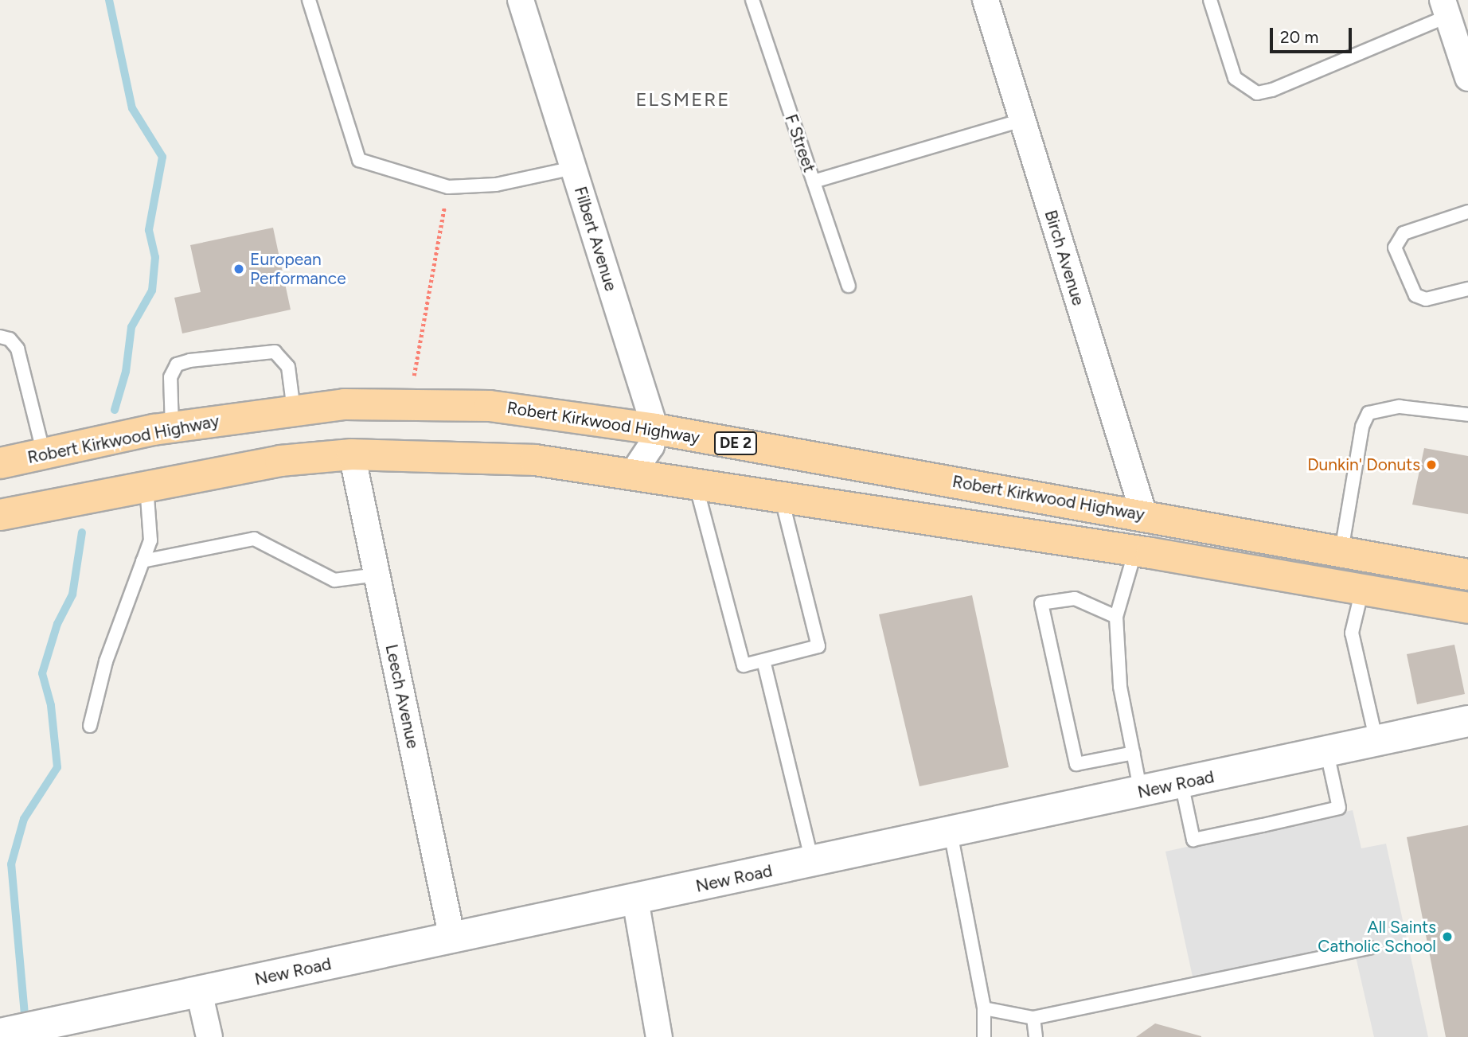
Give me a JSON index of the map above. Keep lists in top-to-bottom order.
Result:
{
  "streets": {
    "main road": ["Robert Kirkwood Highway", "DE 2"],
    "street": [
      "Filbert Avenue",
      "Birch Avenue",
      "Leech Avenue",
      "New Road"
    ],
    "lane": ["F Street"]
  },
  "crossings": [
    ["Filbert Avenue", "Robert Kirkwood Highway"],
    ["Birch Avenue", "Robert Kirkwood Highway"],
    ["Leech Avenue", "New Road"]
  ],
  "districts": ["ELSMERE"],
  "places": ["European Performance", "Dunkin' Donuts", "All Saints Catholic School"],
  "scale_bar": "20 m"
}
